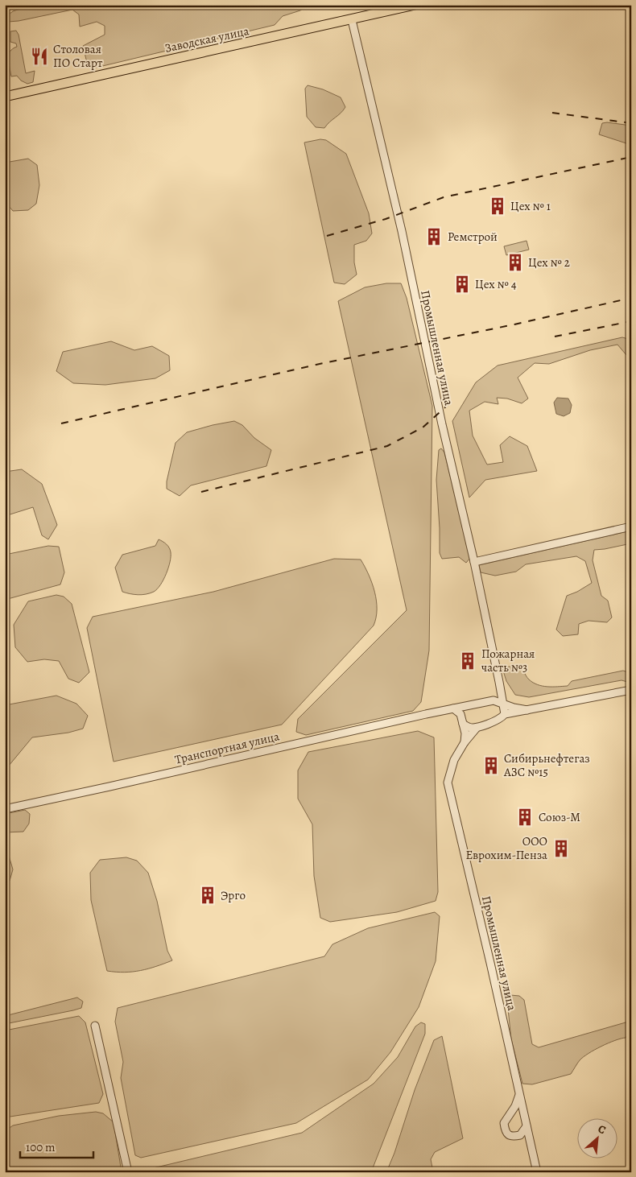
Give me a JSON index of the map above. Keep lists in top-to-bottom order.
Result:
{
  "streets": {
    "main road": ["Заводская улица"],
    "street": ["Промышленная улица", "Транспортная улица"]
  },
  "crossings": [
    ["Заводская улица", "Промышленная улица"]
  ],
  "places": {
    "restaurant": ["Столовая ПО Старт"],
    "building": [
      "Цех № 1",
      "Ремстрой",
      "Цех № 2",
      "Цех № 4",
      "Пожарная часть №3",
      "Сибирьнефтегаз АЗС №15",
      "Союз-М",
      "ООО Еврохим-Пенза",
      "Эрго"
    ]
  },
  "scale_bar": "100 m",
  "north": "top right"
}
